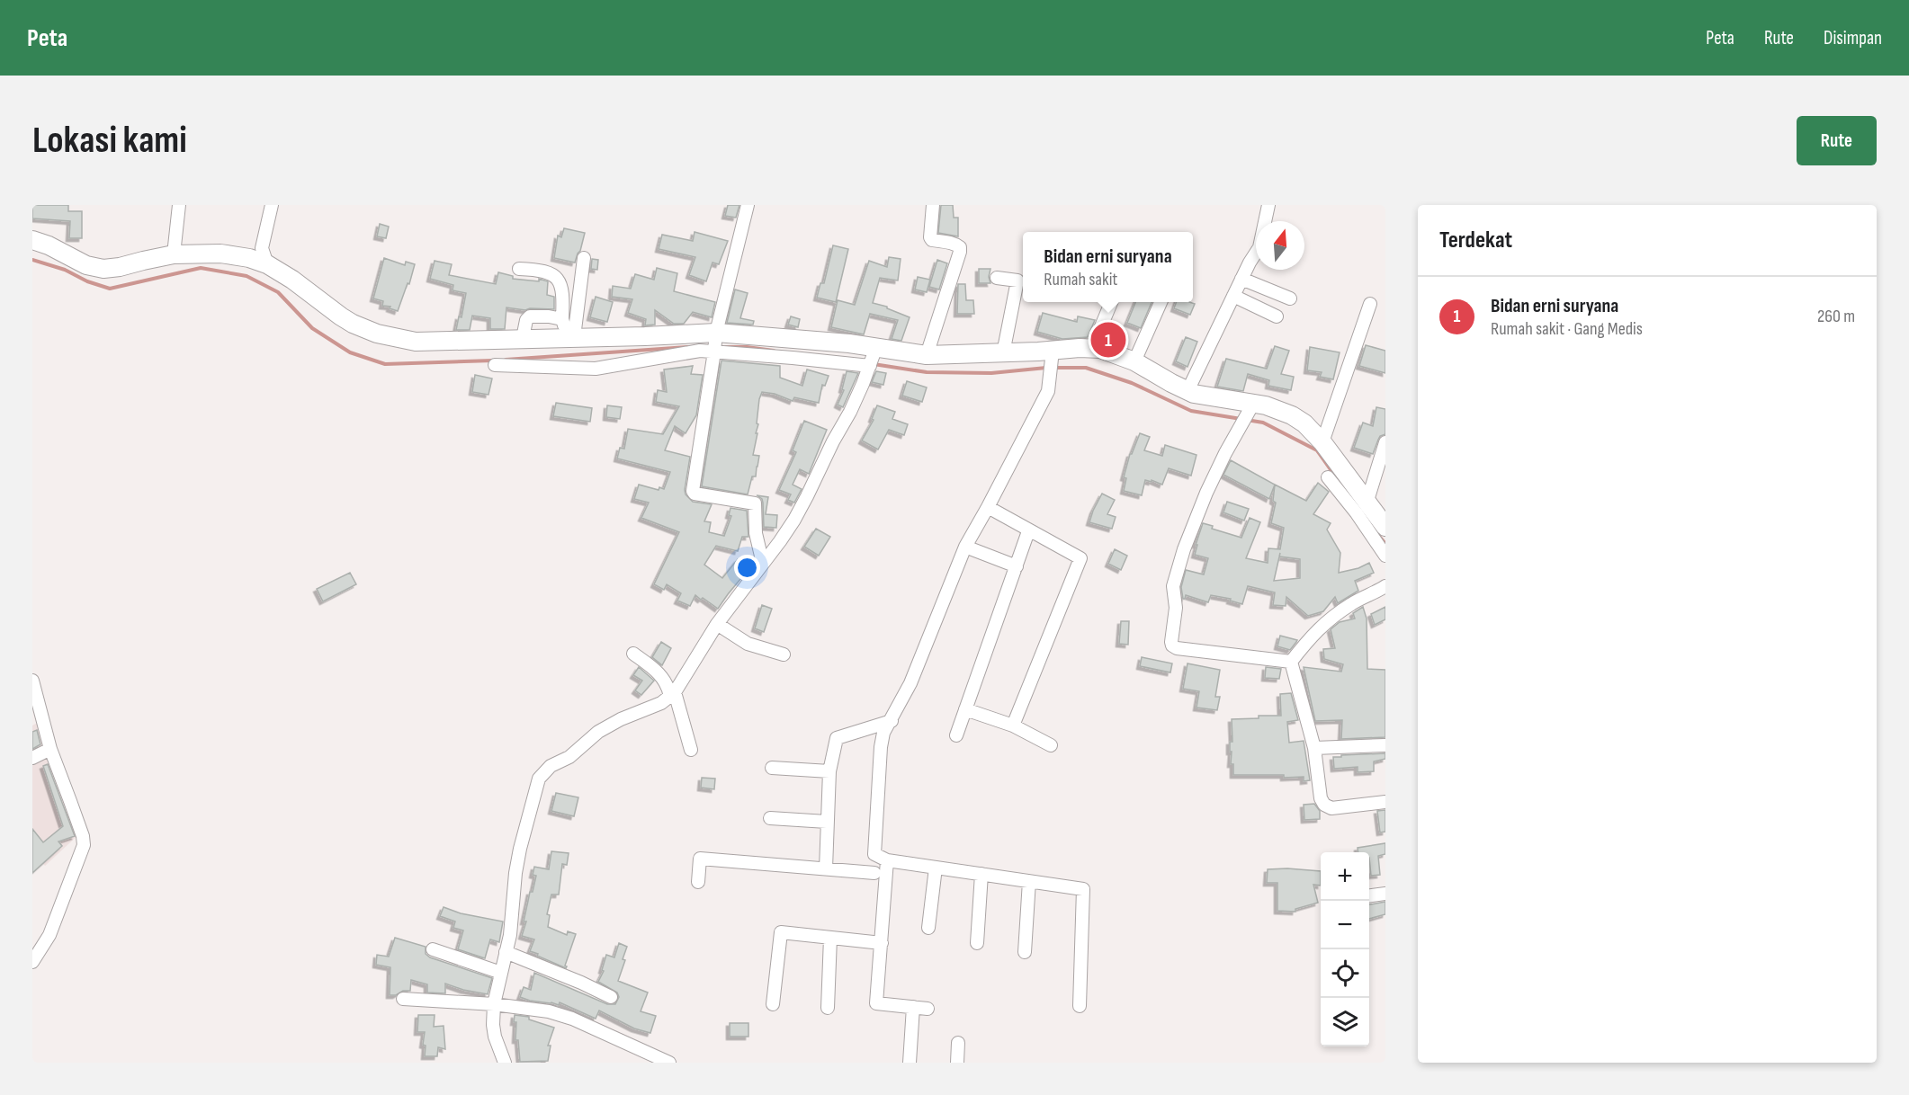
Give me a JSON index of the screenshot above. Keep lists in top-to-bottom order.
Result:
{
  "north": "top",
  "page": {
    "header": "Peta",
    "nav": ["Peta", "Rute", "Disimpan"],
    "buttons": "Rute",
    "title": "Lokasi kami",
    "heading": "Terdekat",
    "popup": ["Bidan erni suryana", "Rumah sakit"],
    "list": [
      {
        "mark": "1",
        "name": "Bidan erni suryana",
        "note": "Rumah sakit · Gang Medis",
        "value": "260 m"
      }
    ],
    "pins": "1",
    "map_buttons": ["+", "−"]
  }
}
